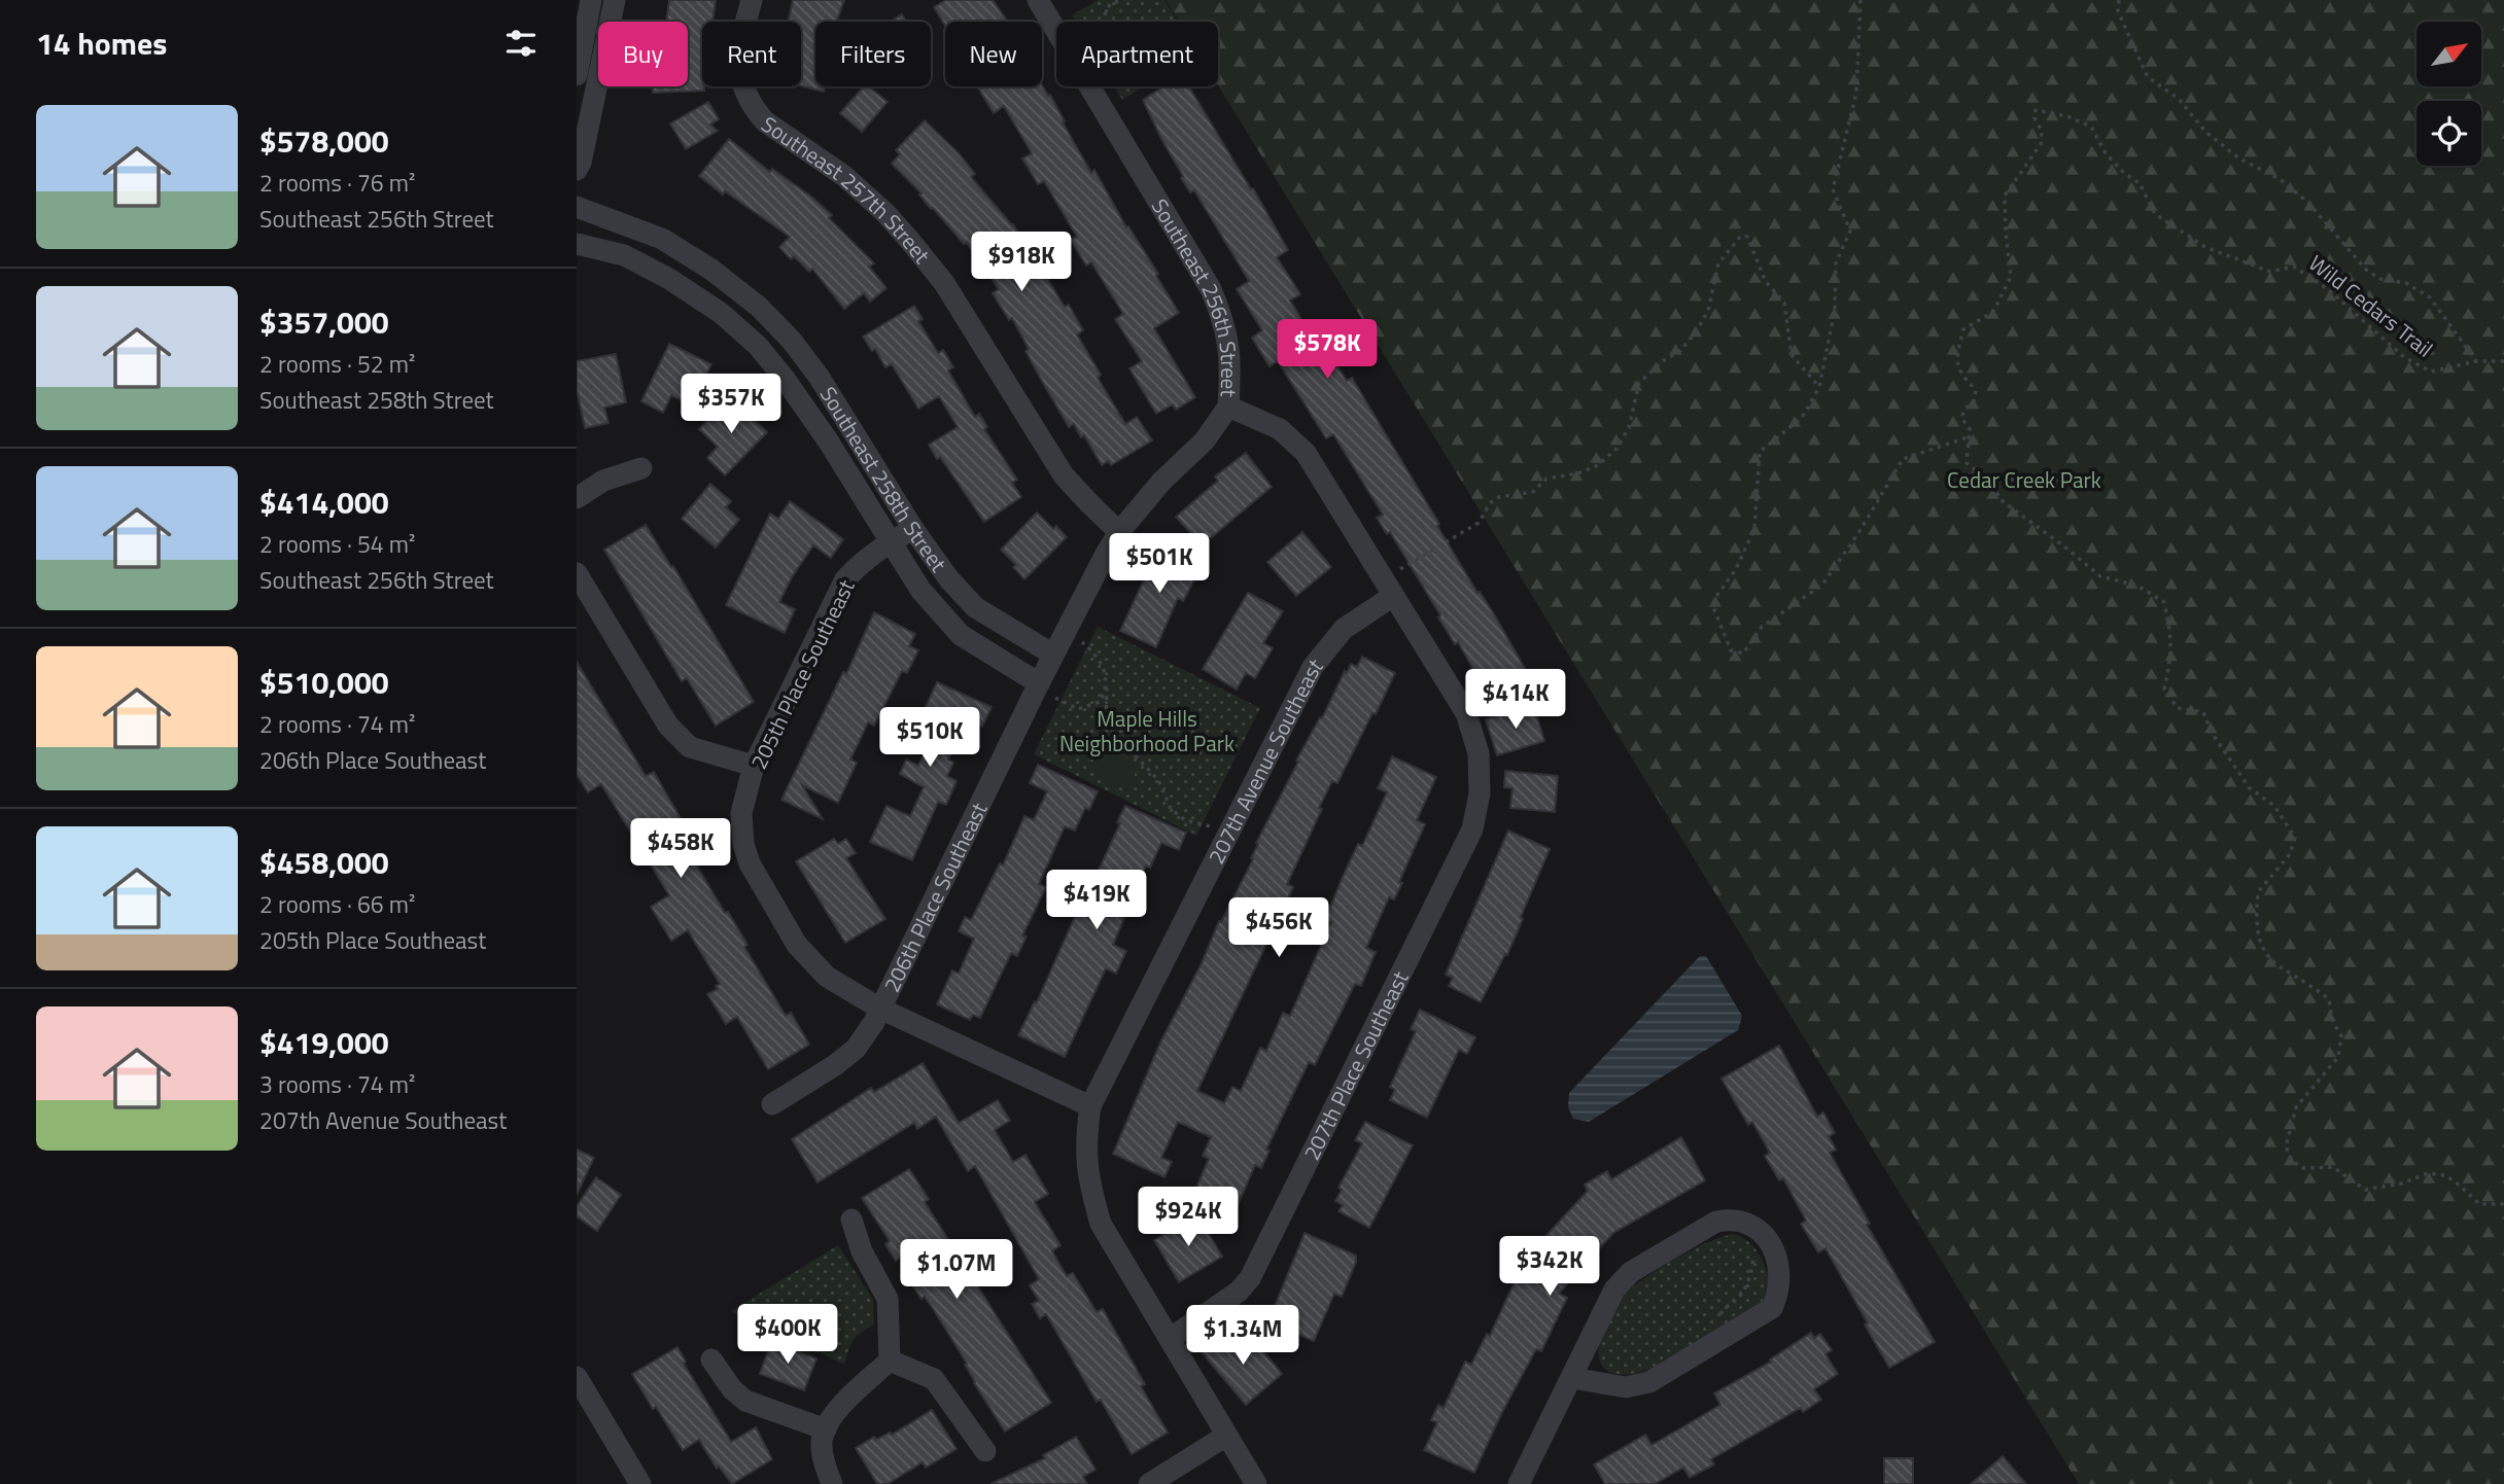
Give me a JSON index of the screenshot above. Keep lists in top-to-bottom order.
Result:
{
  "streets": {
    "street": [
      "Southeast 257th Street",
      "Southeast 256th Street",
      "Southeast 258th Street",
      "205th Place Southeast",
      "207th Avenue Southeast",
      "206th Place Southeast",
      "207th Place Southeast"
    ],
    "path": ["Wild Cedars Trail"]
  },
  "crossings": [
    ["Southeast 257th Street", "206th Place Southeast"],
    ["Southeast 256th Street", "207th Avenue Southeast"],
    ["Southeast 256th Street", "206th Place Southeast"],
    ["Southeast 256th Street", "207th Place Southeast"],
    ["Southeast 258th Street", "205th Place Southeast"],
    ["Southeast 258th Street", "206th Place Southeast"],
    ["205th Place Southeast", "207th Avenue Southeast"],
    ["205th Place Southeast", "206th Place Southeast"],
    ["207th Avenue Southeast", "207th Place Southeast"]
  ],
  "parks": ["Cedar Creek Park", "Maple Hills Neighborhood Park"],
  "north": "top right",
  "page": {
    "heading": "14 homes",
    "chip": [
      "Buy",
      "Rent",
      "Filters",
      "New",
      "Apartment"
    ],
    "list": [
      {
        "name": "$578,000",
        "note": "2 rooms · 76 m² · Southeast 256th Street"
      },
      {
        "name": "$357,000",
        "note": "2 rooms · 52 m² · Southeast 258th Street"
      },
      {
        "name": "$414,000",
        "note": "2 rooms · 54 m² · Southeast 256th Street"
      },
      {
        "name": "$510,000",
        "note": "2 rooms · 74 m² · 206th Place Southeast"
      },
      {
        "name": "$458,000",
        "note": "2 rooms · 66 m² · 205th Place Southeast"
      },
      {
        "name": "$419,000",
        "note": "3 rooms · 74 m² · 207th Avenue Southeast"
      }
    ],
    "price": [
      "$918K",
      "$578K",
      "$357K",
      "$501K",
      "$414K",
      "$510K",
      "$458K",
      "$419K",
      "$456K",
      "$924K",
      "$342K",
      "$1.07M",
      "$400K",
      "$1.34M"
    ]
  }
}
